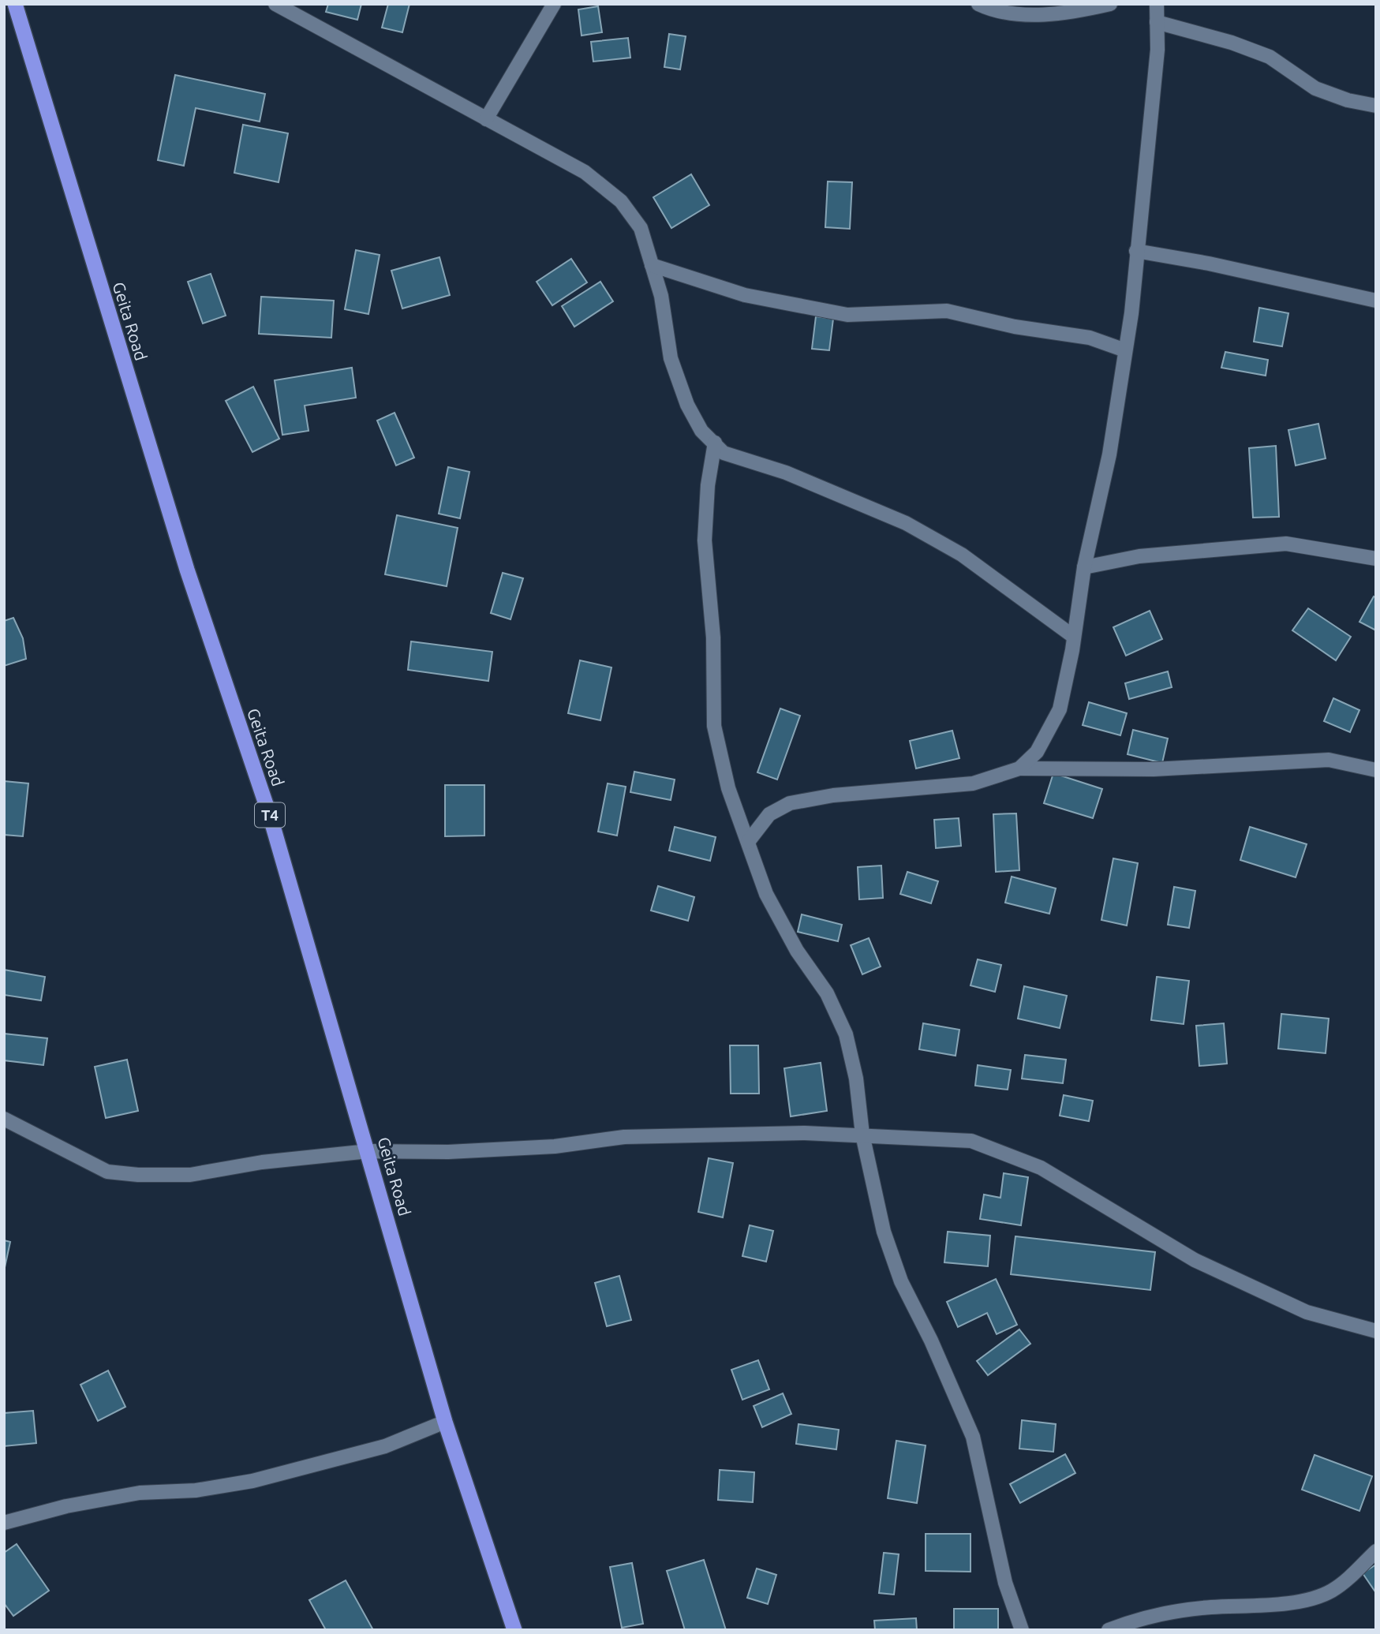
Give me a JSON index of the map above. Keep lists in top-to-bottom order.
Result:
{
  "streets": {
    "highway": ["Geita Road", "T4"]
  }
}
